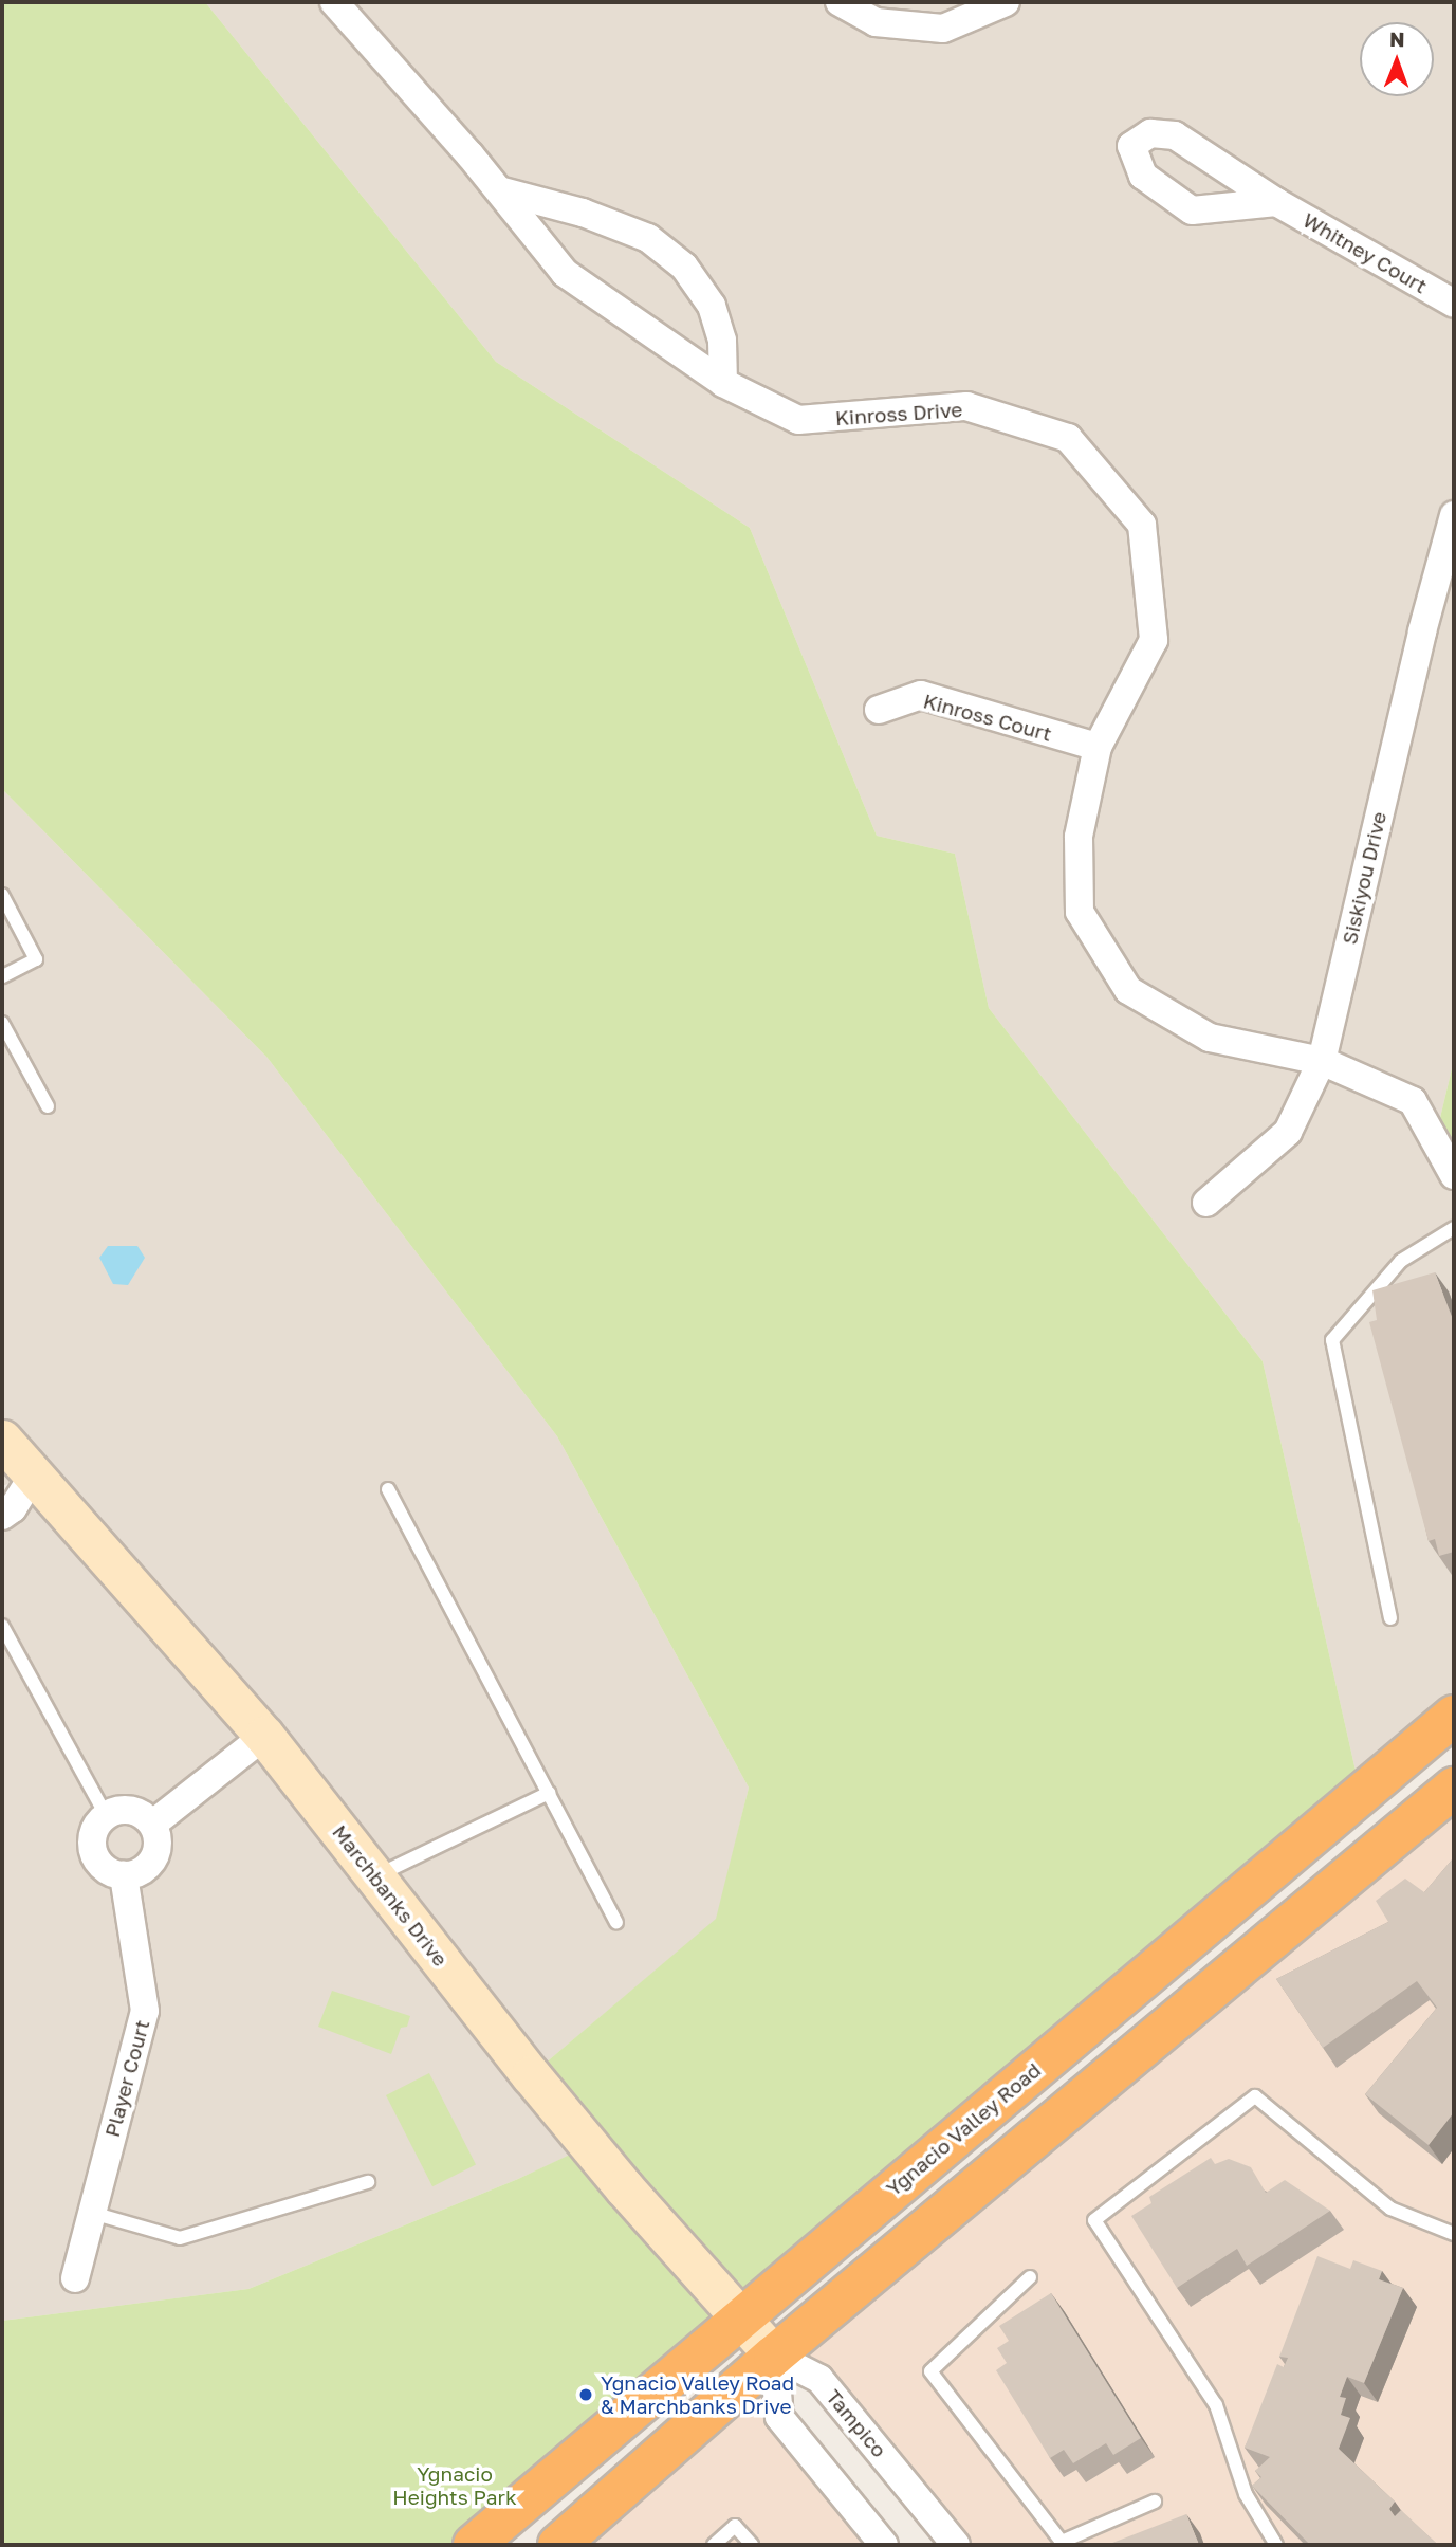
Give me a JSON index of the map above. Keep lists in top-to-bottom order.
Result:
{
  "streets": {
    "highway": ["Ygnacio Valley Road"],
    "street": [
      "Whitney Court",
      "Kinross Drive",
      "Kinross Court",
      "Siskiyou Drive",
      "Marchbanks Drive",
      "Player Court",
      "Tampico"
    ]
  },
  "crossings": [
    ["Kinross Drive", "Kinross Court"],
    ["Kinross Drive", "Siskiyou Drive"],
    ["Marchbanks Drive", "Ygnacio Valley Road"],
    ["Marchbanks Drive", "Tampico"]
  ],
  "parks": ["Ygnacio Heights Park"],
  "places": ["Ygnacio Valley Road & Marchbanks Drive"],
  "north": "top"
}
